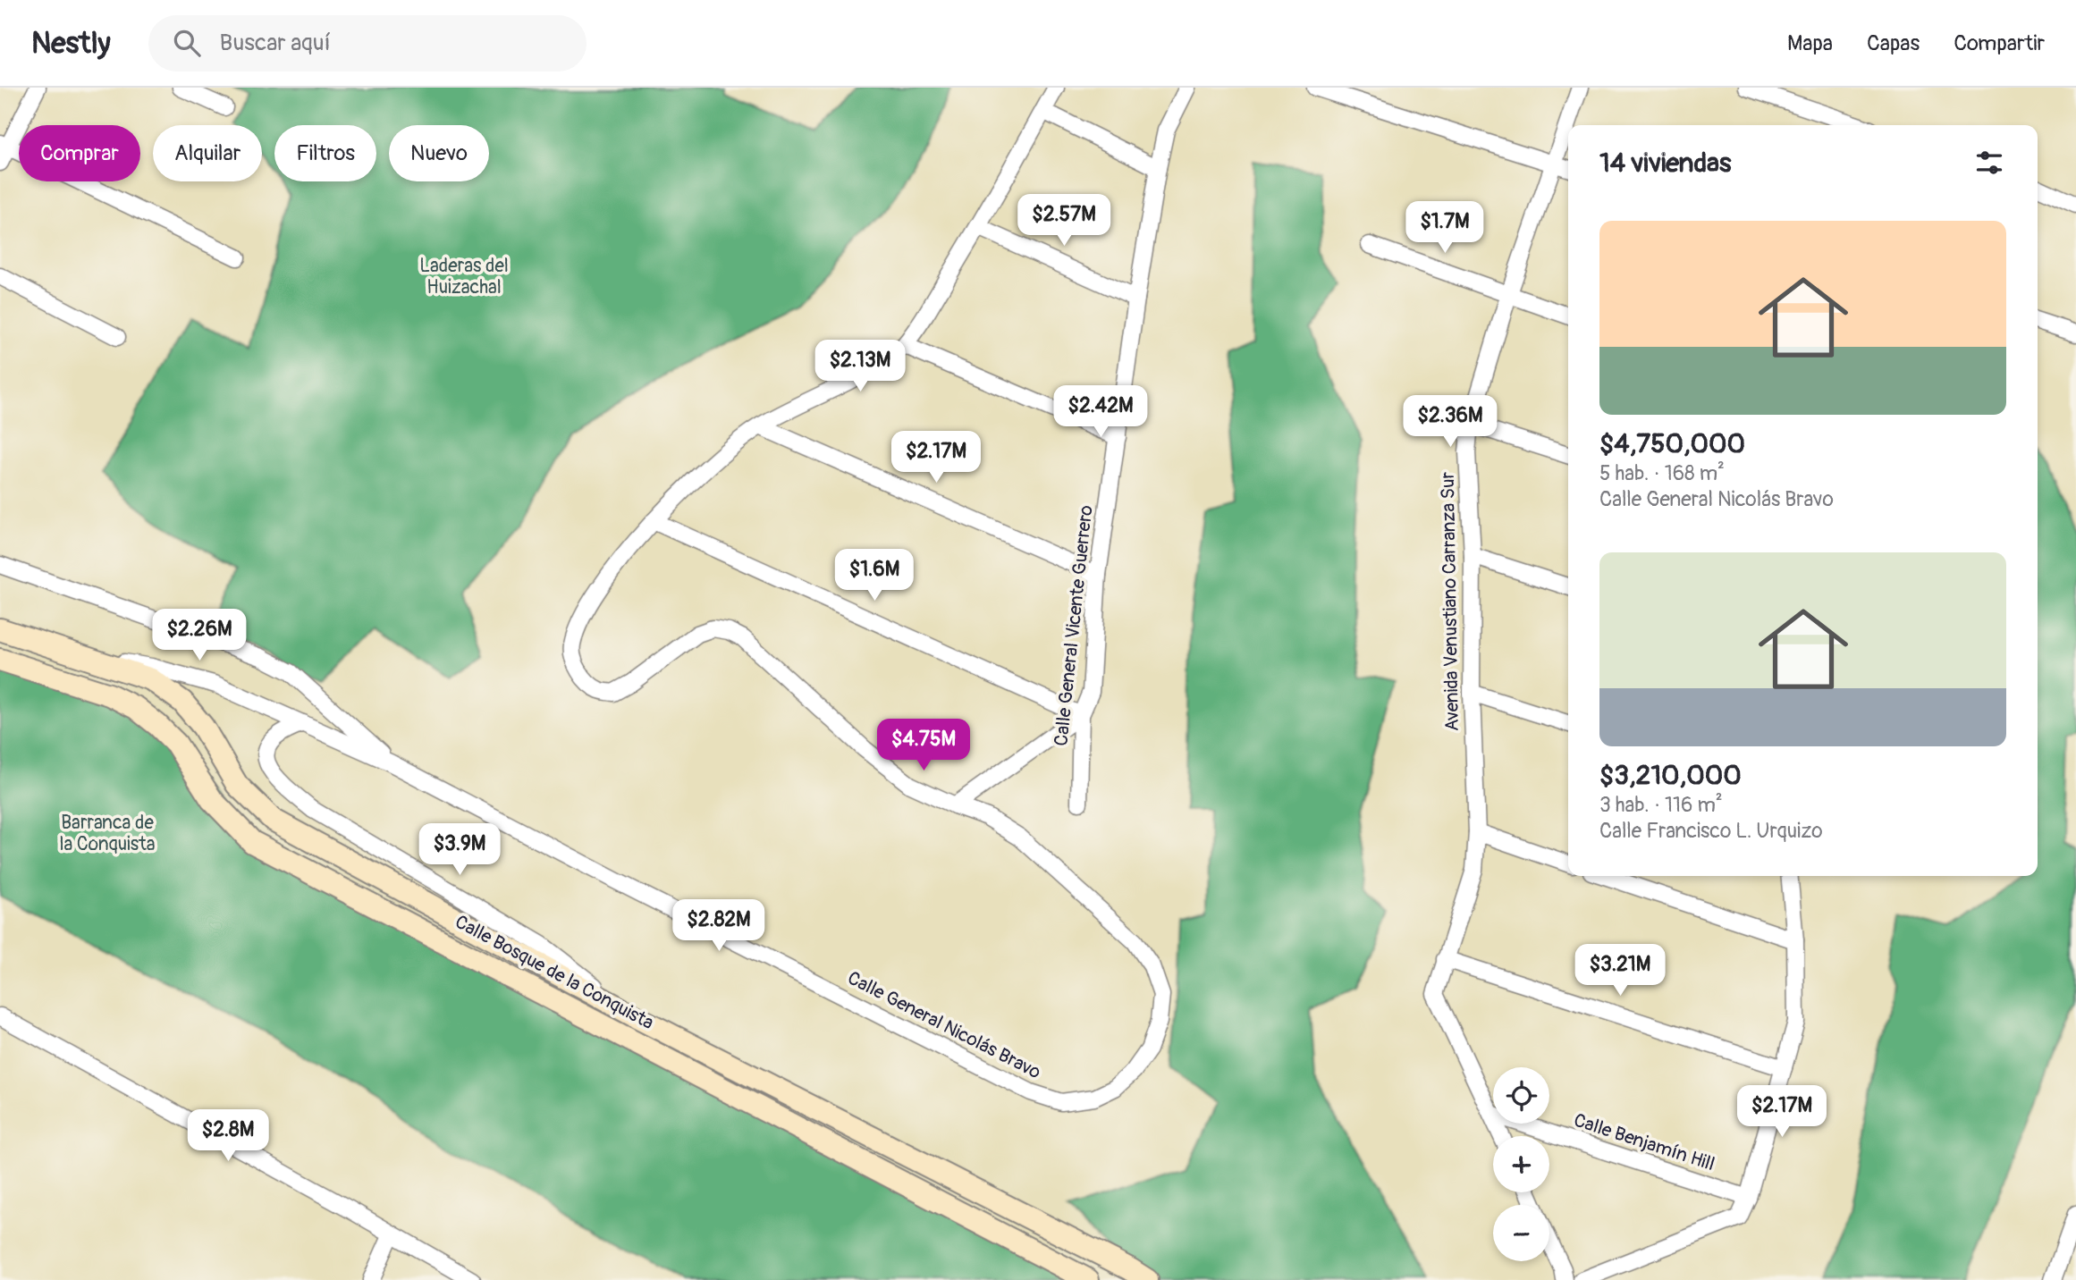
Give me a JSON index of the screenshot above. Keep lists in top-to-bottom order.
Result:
{
  "streets": {
    "main road": ["Calle Bosque de la Conquista"],
    "street": [
      "Avenida Venustiano Carranza Sur",
      "Calle General Vicente Guerrero",
      "Calle General Nicolás Bravo",
      "Calle Benjamín Hill"
    ]
  },
  "crossings": [
    ["Avenida Venustiano Carranza Sur", "Calle Benjamín Hill"],
    ["Calle Bosque de la Conquista", "Calle General Nicolás Bravo"]
  ],
  "parks": ["Laderas del Huizachal", "Barranca de la Conquista"],
  "page": {
    "header": "Nestly",
    "search": "Buscar aquí",
    "nav": ["Mapa", "Capas", "Compartir"],
    "chip": [
      "Comprar",
      "Alquilar",
      "Filtros",
      "Nuevo"
    ],
    "heading": "14 viviendas",
    "price": [
      "$2.57M",
      "$1.7M",
      "$2.13M",
      "$2.42M",
      "$2.36M",
      "$2.17M",
      "$1.6M",
      "$2.26M",
      "$4.75M",
      "$3.9M",
      "$2.82M",
      "$3.21M",
      "$2.17M",
      "$2.8M"
    ],
    "list": [
      {
        "name": "$4,750,000",
        "note": "5 hab. · 168 m² · Calle General Nicolás Bravo"
      },
      {
        "name": "$3,210,000",
        "note": "3 hab. · 116 m² · Calle Francisco L. Urquizo"
      }
    ],
    "map_buttons": ["+", "−"]
  }
}
